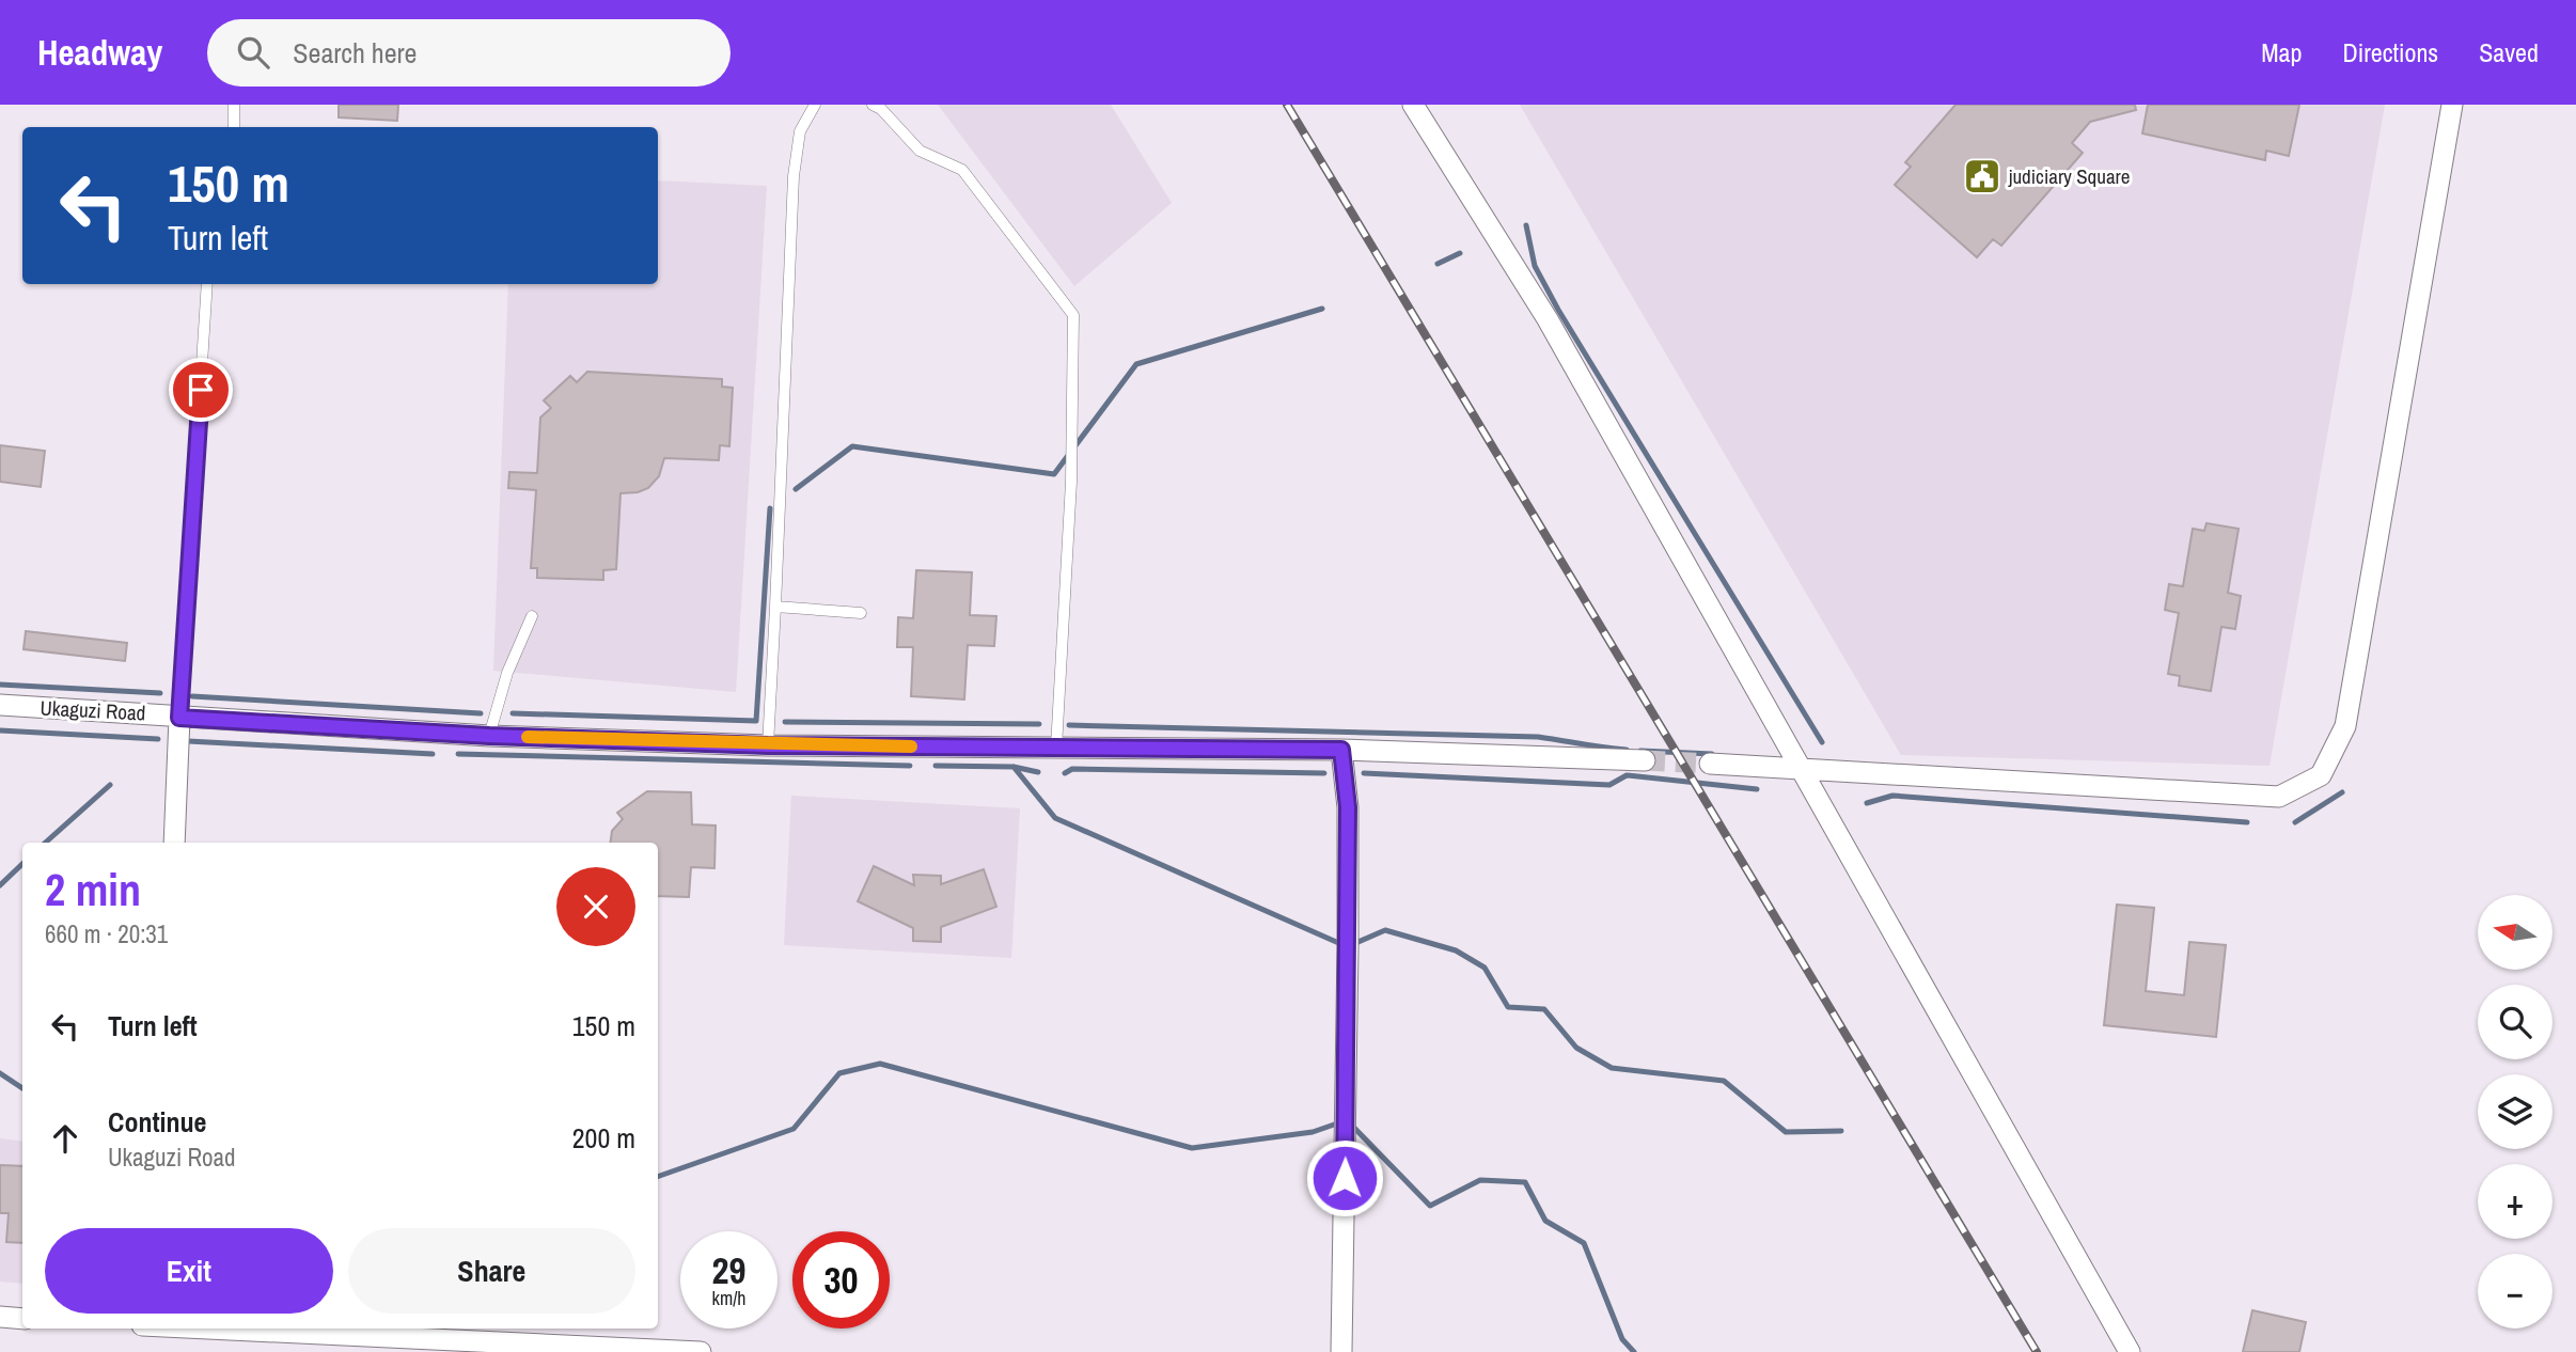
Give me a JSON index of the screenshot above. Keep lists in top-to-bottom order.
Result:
{
  "streets": {
    "street": ["Ukaguzi Road"]
  },
  "places": {
    "public building": ["judiciary Square"]
  },
  "north": "left",
  "page": {
    "header": "Headway",
    "search": "Search here",
    "nav": ["Map", "Directions", "Saved"],
    "turn": ["150 m", "Turn left"],
    "heading": ["2 min", "660 m · 20:31"],
    "map_buttons": ["+", "−"],
    "list": [
      {
        "name": "Turn left",
        "value": "150 m"
      },
      {
        "name": "Continue",
        "note": "Ukaguzi Road",
        "value": "200 m"
      }
    ],
    "buttons": ["Exit", "Share"],
    "speed": "29 km/h",
    "limit": "30"
  }
}
